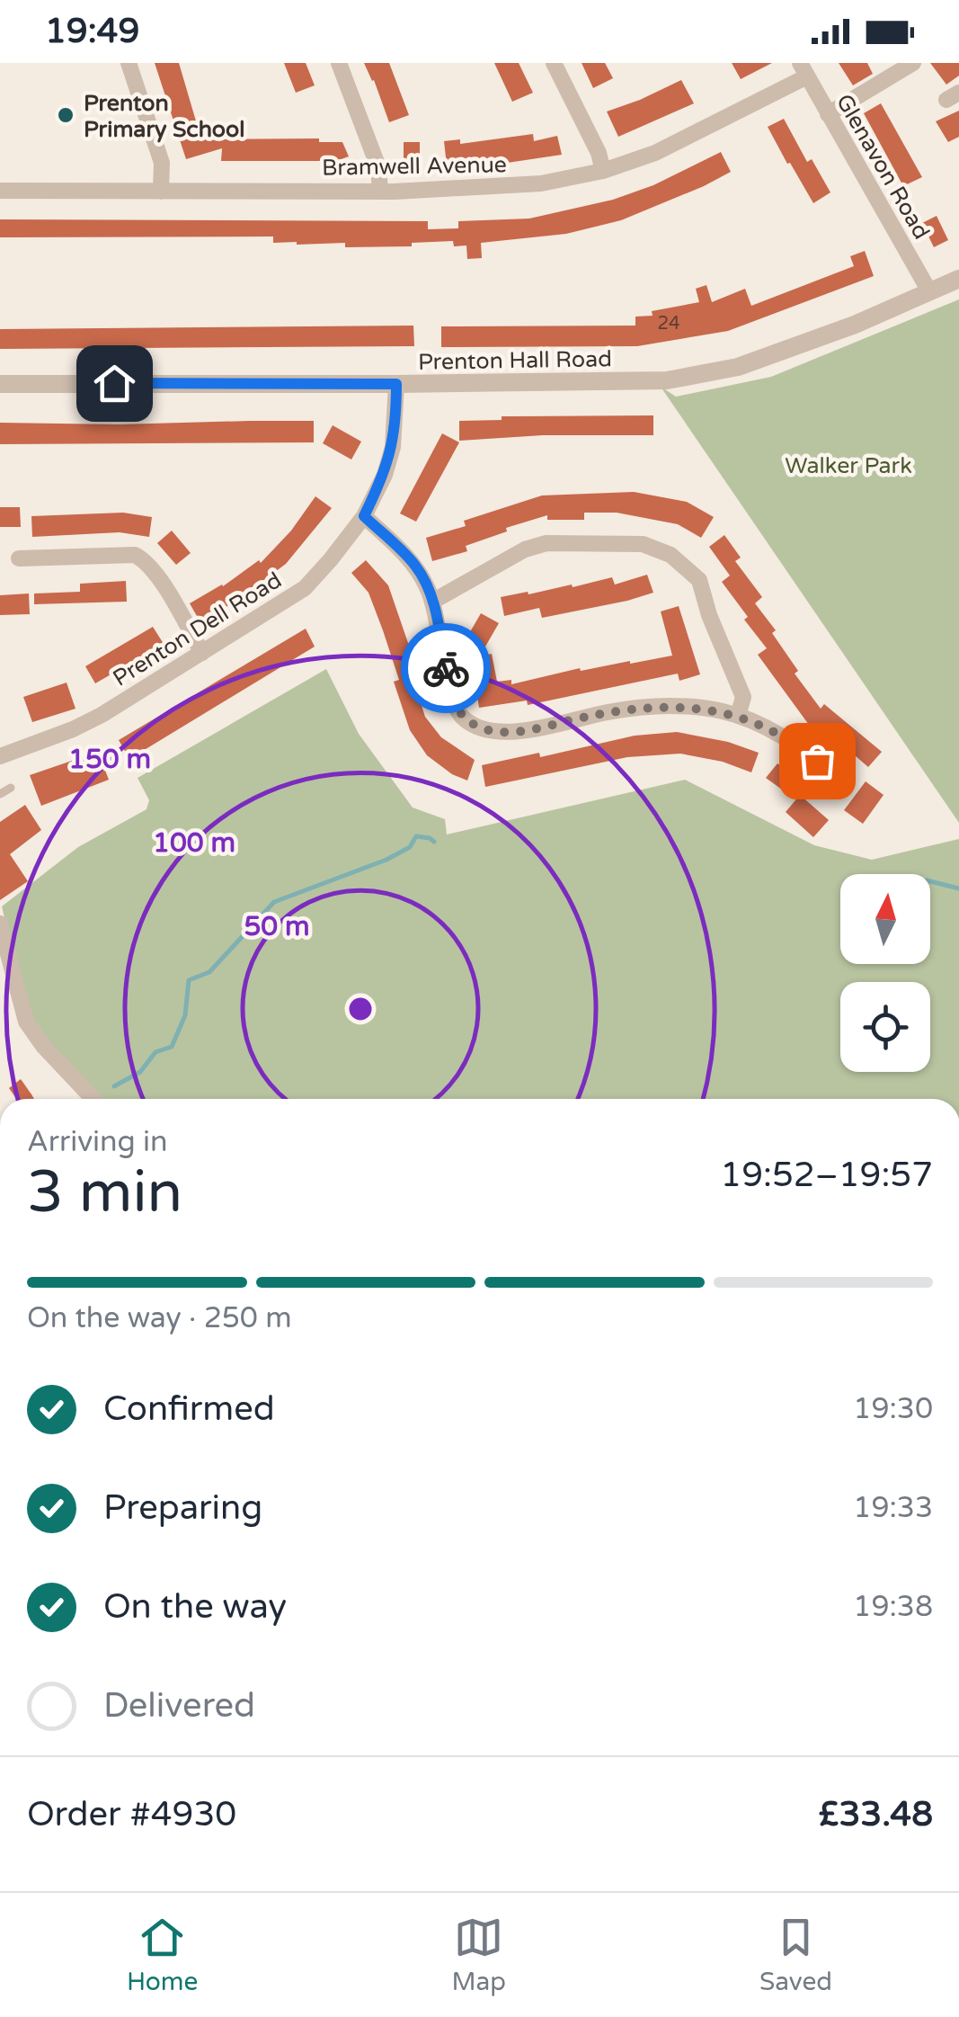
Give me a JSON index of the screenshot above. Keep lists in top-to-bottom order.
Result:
{
  "streets": {
    "street": [
      "Bramwell Avenue",
      "Glenavon Road",
      "Prenton Hall Road",
      "Prenton Dell Road"
    ]
  },
  "crossings": [
    ["Bramwell Avenue", "Glenavon Road"],
    ["Glenavon Road", "Prenton Hall Road"],
    ["Prenton Hall Road", "Prenton Dell Road"]
  ],
  "parks": ["Walker Park"],
  "places": ["Prenton Primary School"],
  "house_numbers": ["24"],
  "north": "top",
  "page": {
    "status": "19:49",
    "heading": ["3 min", "Arriving in", "19:52–19:57"],
    "panel": ["Order #4930", "£33.48"],
    "bar": "On the way · 250 m",
    "list": [
      ["Confirmed", "19:30"],
      ["Preparing", "19:33"],
      ["On the way", "19:38"],
      "Delivered"
    ],
    "tabs": ["Home", "Map", "Saved"]
  },
  "rings": ["150 m", "100 m", "50 m"]
}
